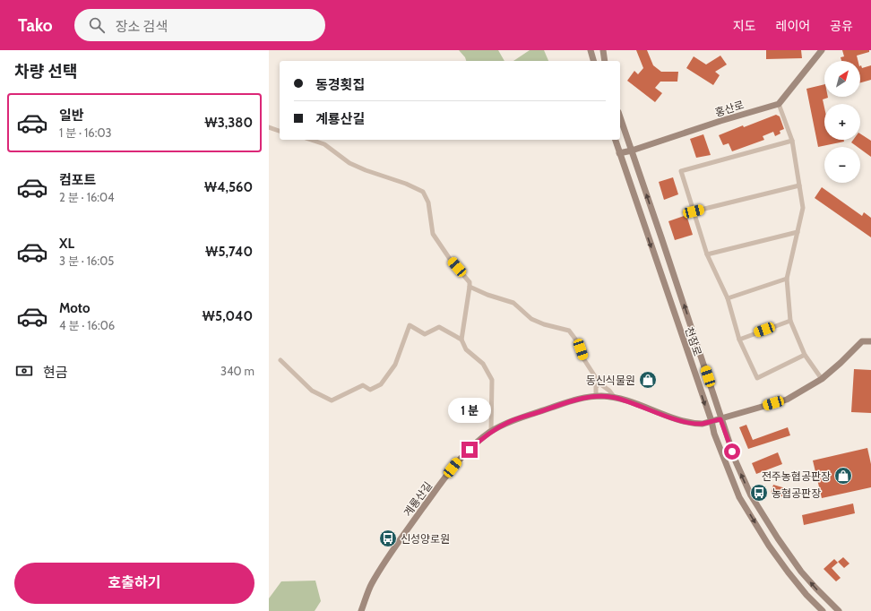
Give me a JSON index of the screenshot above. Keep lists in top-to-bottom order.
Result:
{
  "streets": {
    "street": ["홍산로", "천잠로", "계룡산길"]
  },
  "crossings": [
    ["홍산로", "천잠로"],
    ["천잠로", "계룡산길"]
  ],
  "places": {
    "shop": ["동신식물원", "전주농협공판장"],
    "bus stop": ["농협공판장", "신성양로원"]
  },
  "north": "top right",
  "page": {
    "header": "Tako",
    "search": "장소 검색",
    "nav": ["지도", "레이어", "공유"],
    "heading": "차량 선택",
    "map_buttons": ["+", "−"],
    "banner": ["동경횟집", "계룡산길"],
    "list": [
      {
        "name": "일반",
        "note": "1 분 · 16:03",
        "value": "₩3,380"
      },
      {
        "name": "컴포트",
        "note": "2 분 · 16:04",
        "value": "₩4,560"
      },
      {
        "name": "XL",
        "note": "3 분 · 16:05",
        "value": "₩5,740"
      },
      {
        "name": "Moto",
        "note": "4 분 · 16:06",
        "value": "₩5,040"
      }
    ],
    "pay": ["현금", "340 m"],
    "bubble": "1 분",
    "buttons": "호출하기"
  }
}
